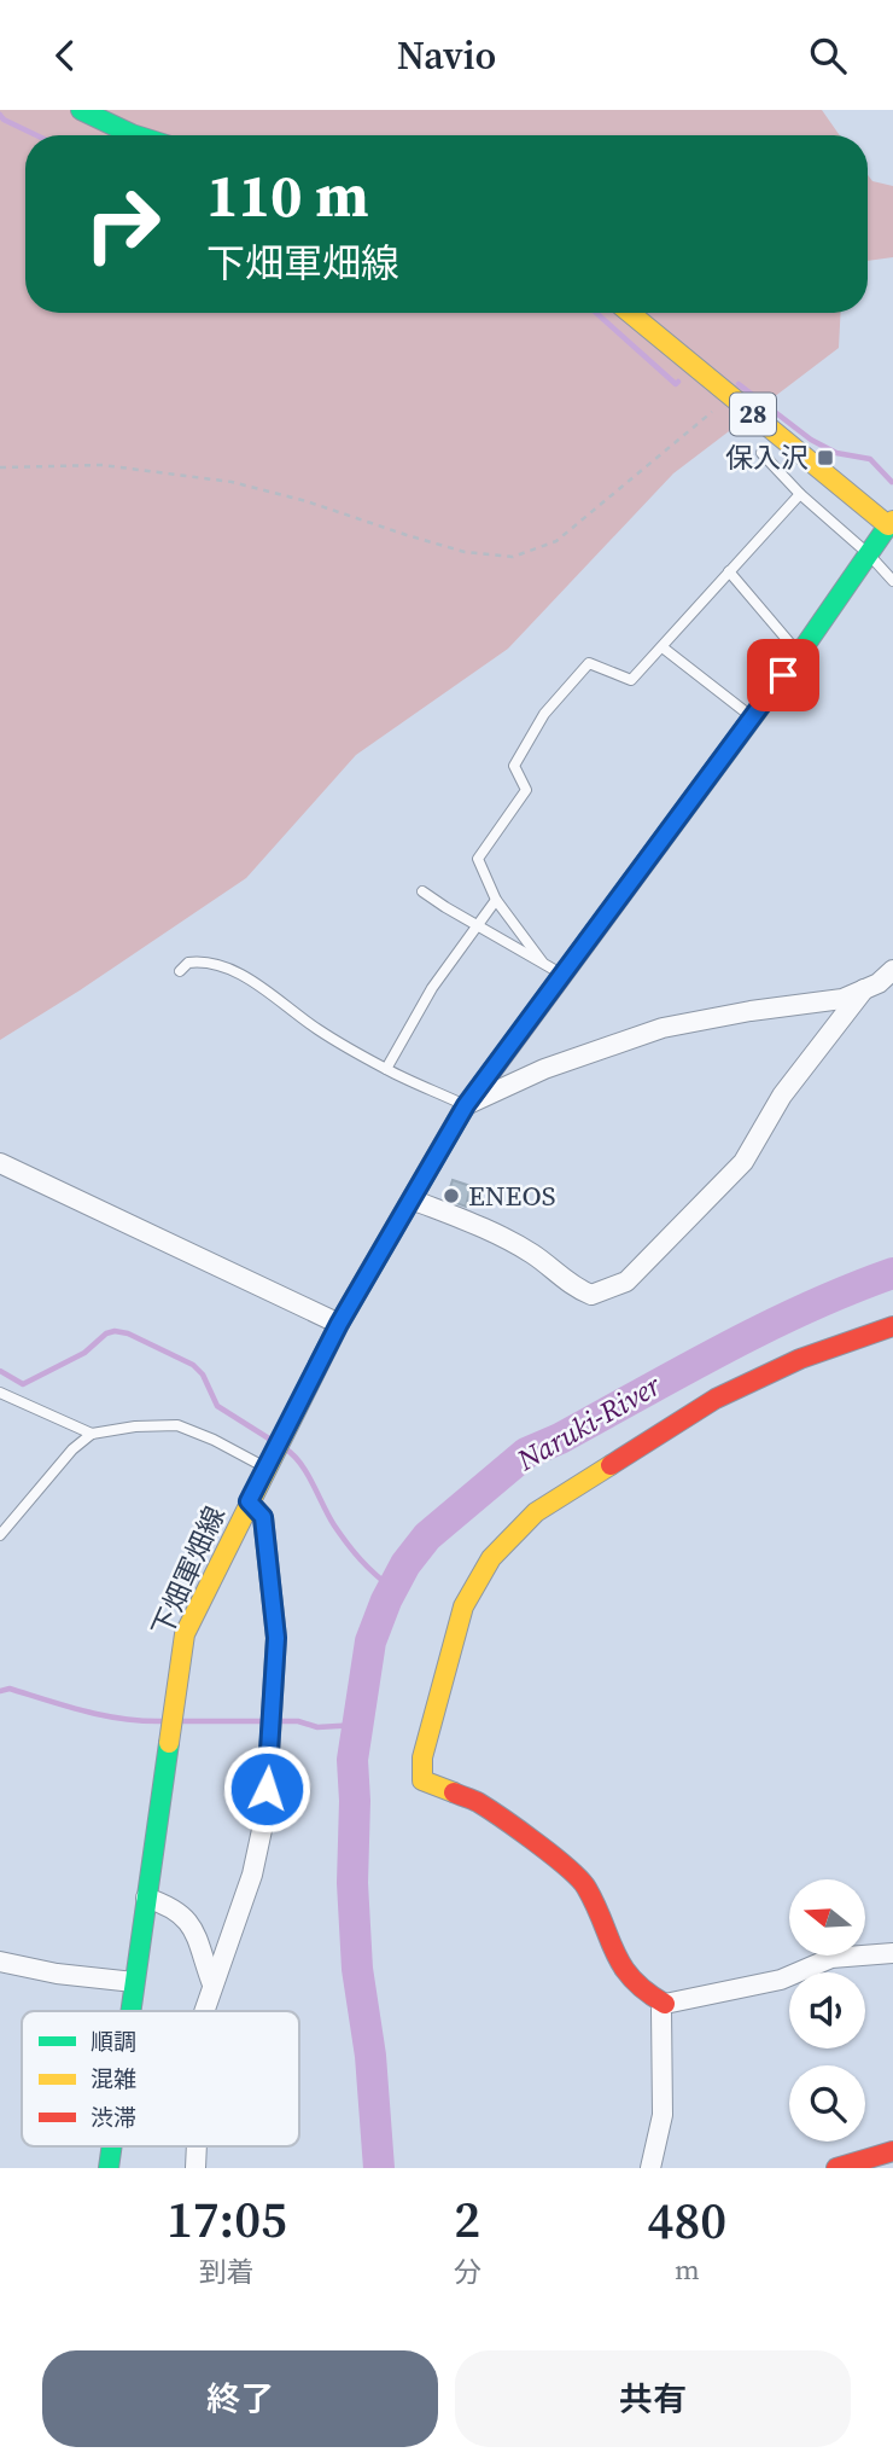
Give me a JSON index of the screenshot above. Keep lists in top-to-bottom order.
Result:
{
  "streets": {
    "main road": ["28", "下畑軍畑線"]
  },
  "crossings": [
    ["28", "下畑軍畑線"]
  ],
  "water": ["Naruki-River"],
  "places": {
    "transit": ["保入沢"],
    "other": ["ENEOS"]
  },
  "legend": ["順調", "混雑", "渋滞"],
  "north": "left",
  "page": {
    "header": "Navio",
    "turn": ["110 m", "下畑軍畑線"],
    "eta": [
      "17:05",
      "到着",
      "2",
      "分",
      "480",
      "m"
    ],
    "buttons": ["終了", "共有"]
  }
}
